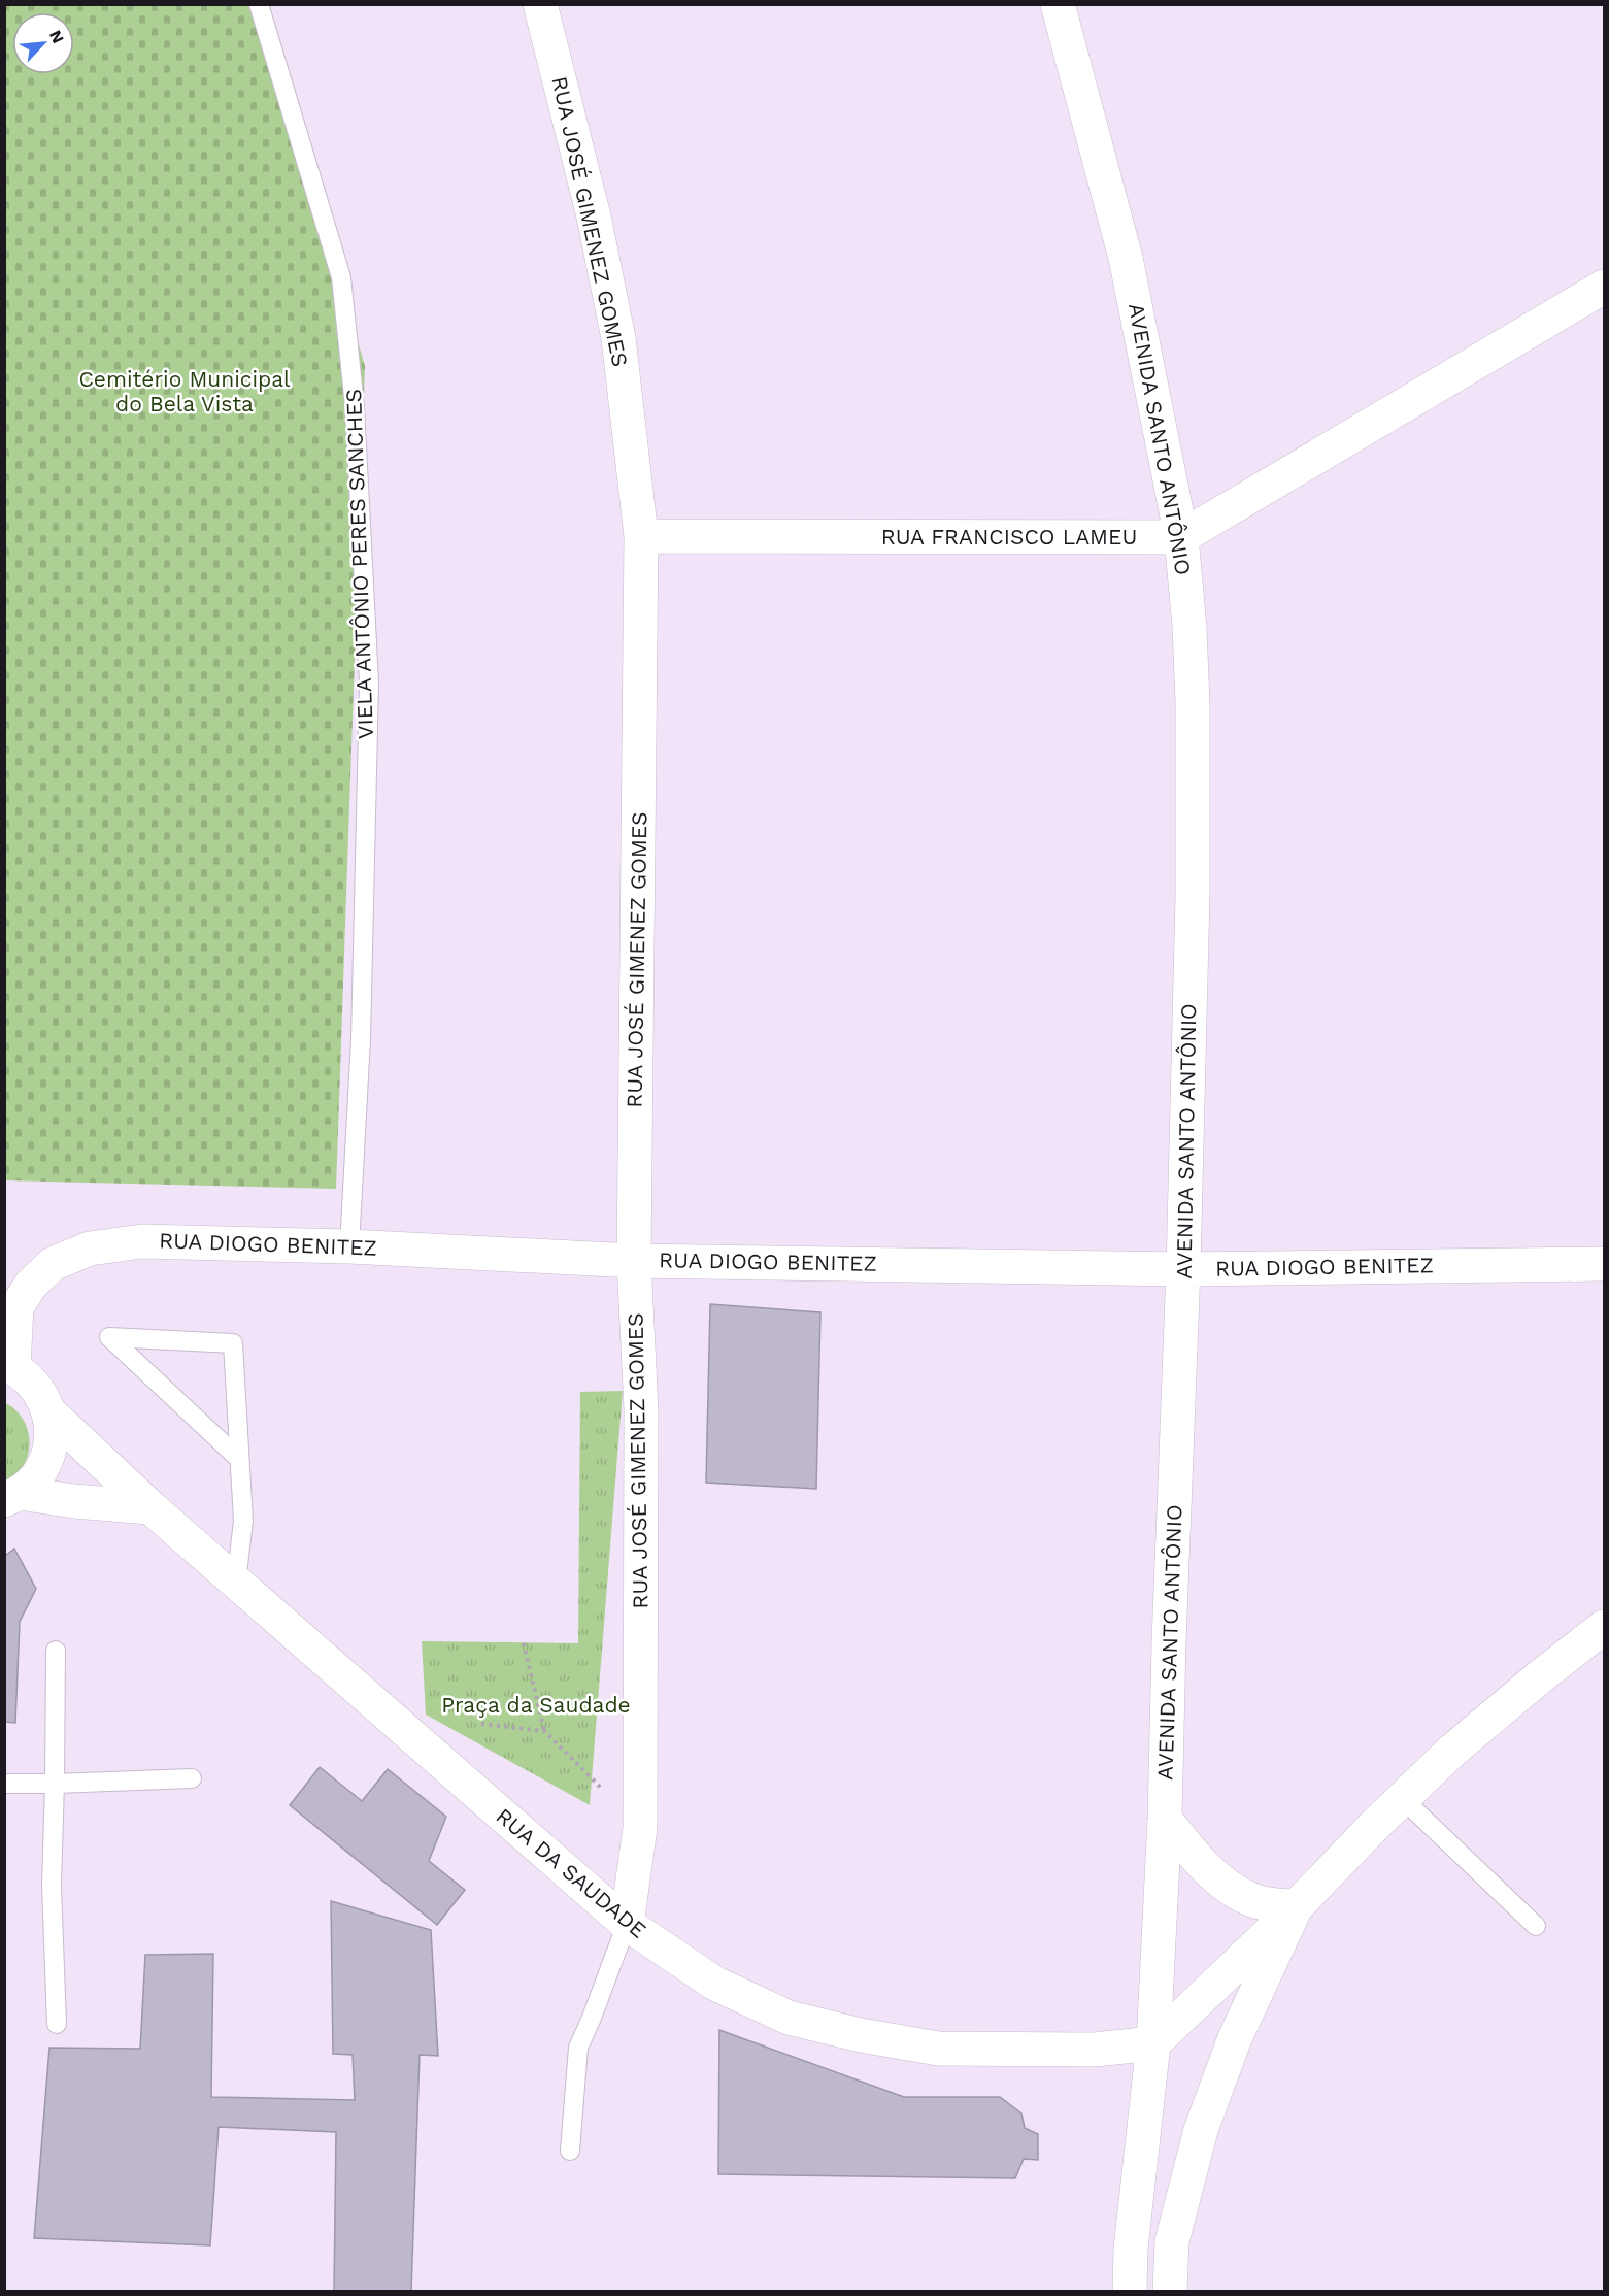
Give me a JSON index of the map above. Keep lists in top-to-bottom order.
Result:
{
  "streets": {
    "street": [
      "RUA JOSÉ GIMENEZ GOMES",
      "AVENIDA SANTO ANTÔNIO",
      "RUA FRANCISCO LAMEU",
      "RUA DIOGO BENITEZ",
      "RUA DA SAUDADE"
    ],
    "lane": ["VIELA ANTÔNIO PERES SANCHES"]
  },
  "crossings": [
    ["RUA JOSÉ GIMENEZ GOMES", "RUA FRANCISCO LAMEU"],
    ["RUA JOSÉ GIMENEZ GOMES", "RUA DIOGO BENITEZ"],
    ["RUA JOSÉ GIMENEZ GOMES", "RUA DA SAUDADE"],
    ["AVENIDA SANTO ANTÔNIO", "RUA FRANCISCO LAMEU"],
    ["AVENIDA SANTO ANTÔNIO", "RUA DIOGO BENITEZ"],
    ["AVENIDA SANTO ANTÔNIO", "RUA DA SAUDADE"],
    ["VIELA ANTÔNIO PERES SANCHES", "RUA DIOGO BENITEZ"]
  ],
  "parks": ["Cemitério Municipal do Bela Vista", "Praça da Saudade"],
  "north": "top right"
}
